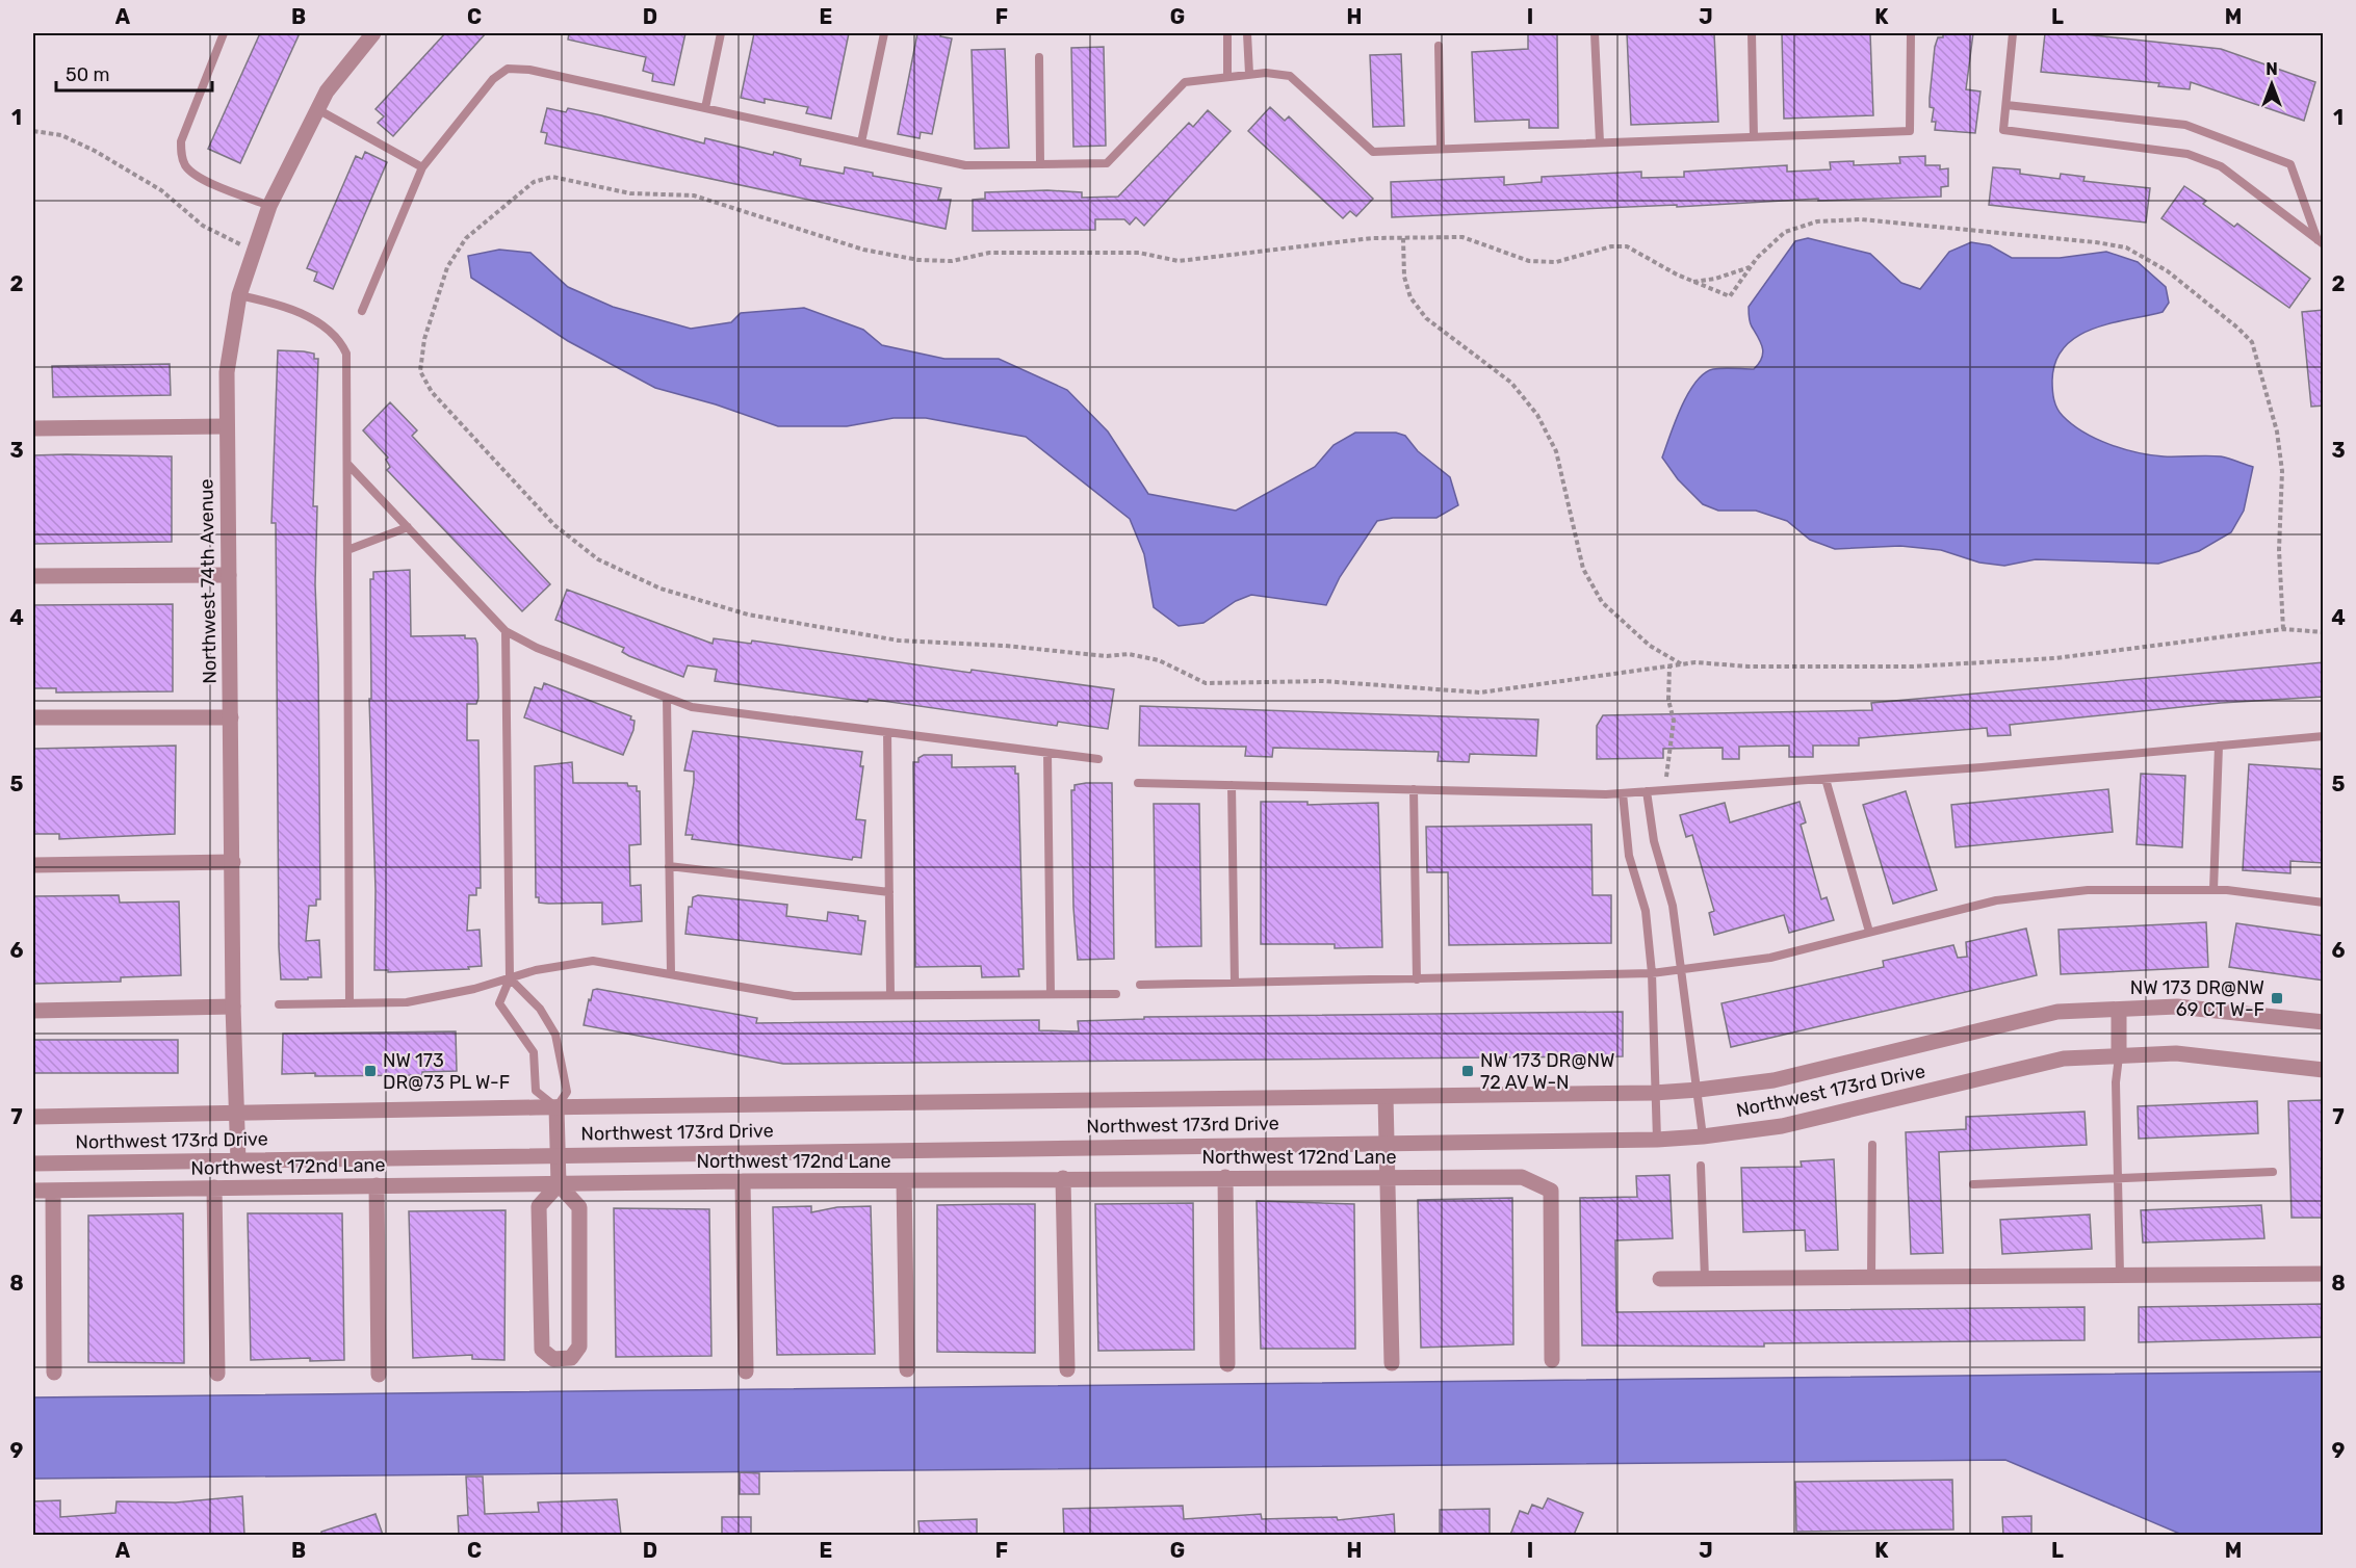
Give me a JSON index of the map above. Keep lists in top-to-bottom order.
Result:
{
  "streets": {
    "street": ["Northwest 74th Avenue", "Northwest 173rd Drive", "Northwest 172nd Lane"]
  },
  "crossings": [
    ["Northwest 74th Avenue", "Northwest 173rd Drive"]
  ],
  "places": {
    "transit": ["NW 173 DR@NW 69 CT W-F", "NW 173 DR@73 PL W-F", "NW 173 DR@NW 72 AV W-N"]
  },
  "scale_bar": "50 m",
  "north": "top",
  "grid": {
    "columns": [
      "A",
      "B",
      "C",
      "D",
      "E",
      "F",
      "G",
      "H",
      "I",
      "J",
      "K",
      "L",
      "M"
    ],
    "rows": [
      "1",
      "2",
      "3",
      "4",
      "5",
      "6",
      "7",
      "8",
      "9"
    ]
  }
}
